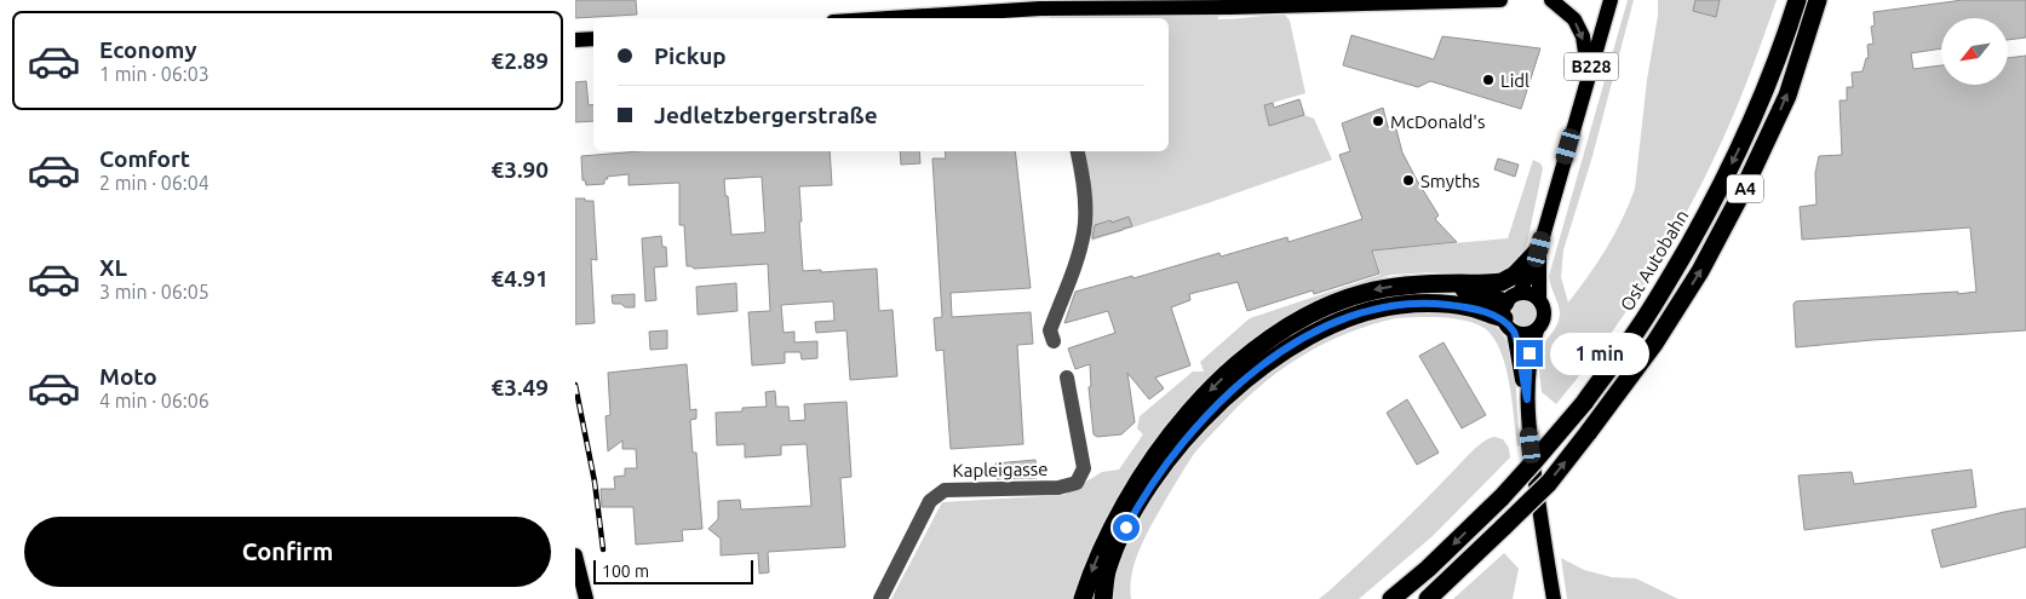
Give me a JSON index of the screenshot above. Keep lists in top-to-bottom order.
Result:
{
  "streets": {
    "highway": ["A4", "Ost Autobahn"],
    "main road": ["B228"],
    "street": ["Kapleigasse"]
  },
  "places": ["Lidl", "McDonald's", "Smyths"],
  "scale_bar": "100 m",
  "north": "bottom left",
  "page": {
    "list": [
      {
        "name": "Economy",
        "note": "1 min · 06:03",
        "value": "€2.89"
      },
      {
        "name": "Comfort",
        "note": "2 min · 06:04",
        "value": "€3.90"
      },
      {
        "name": "XL",
        "note": "3 min · 06:05",
        "value": "€4.91"
      },
      {
        "name": "Moto",
        "note": "4 min · 06:06",
        "value": "€3.49"
      }
    ],
    "banner": ["Pickup", "Jedletzbergerstraße"],
    "bubble": "1 min",
    "buttons": "Confirm",
    "scale": "100 m"
  }
}
